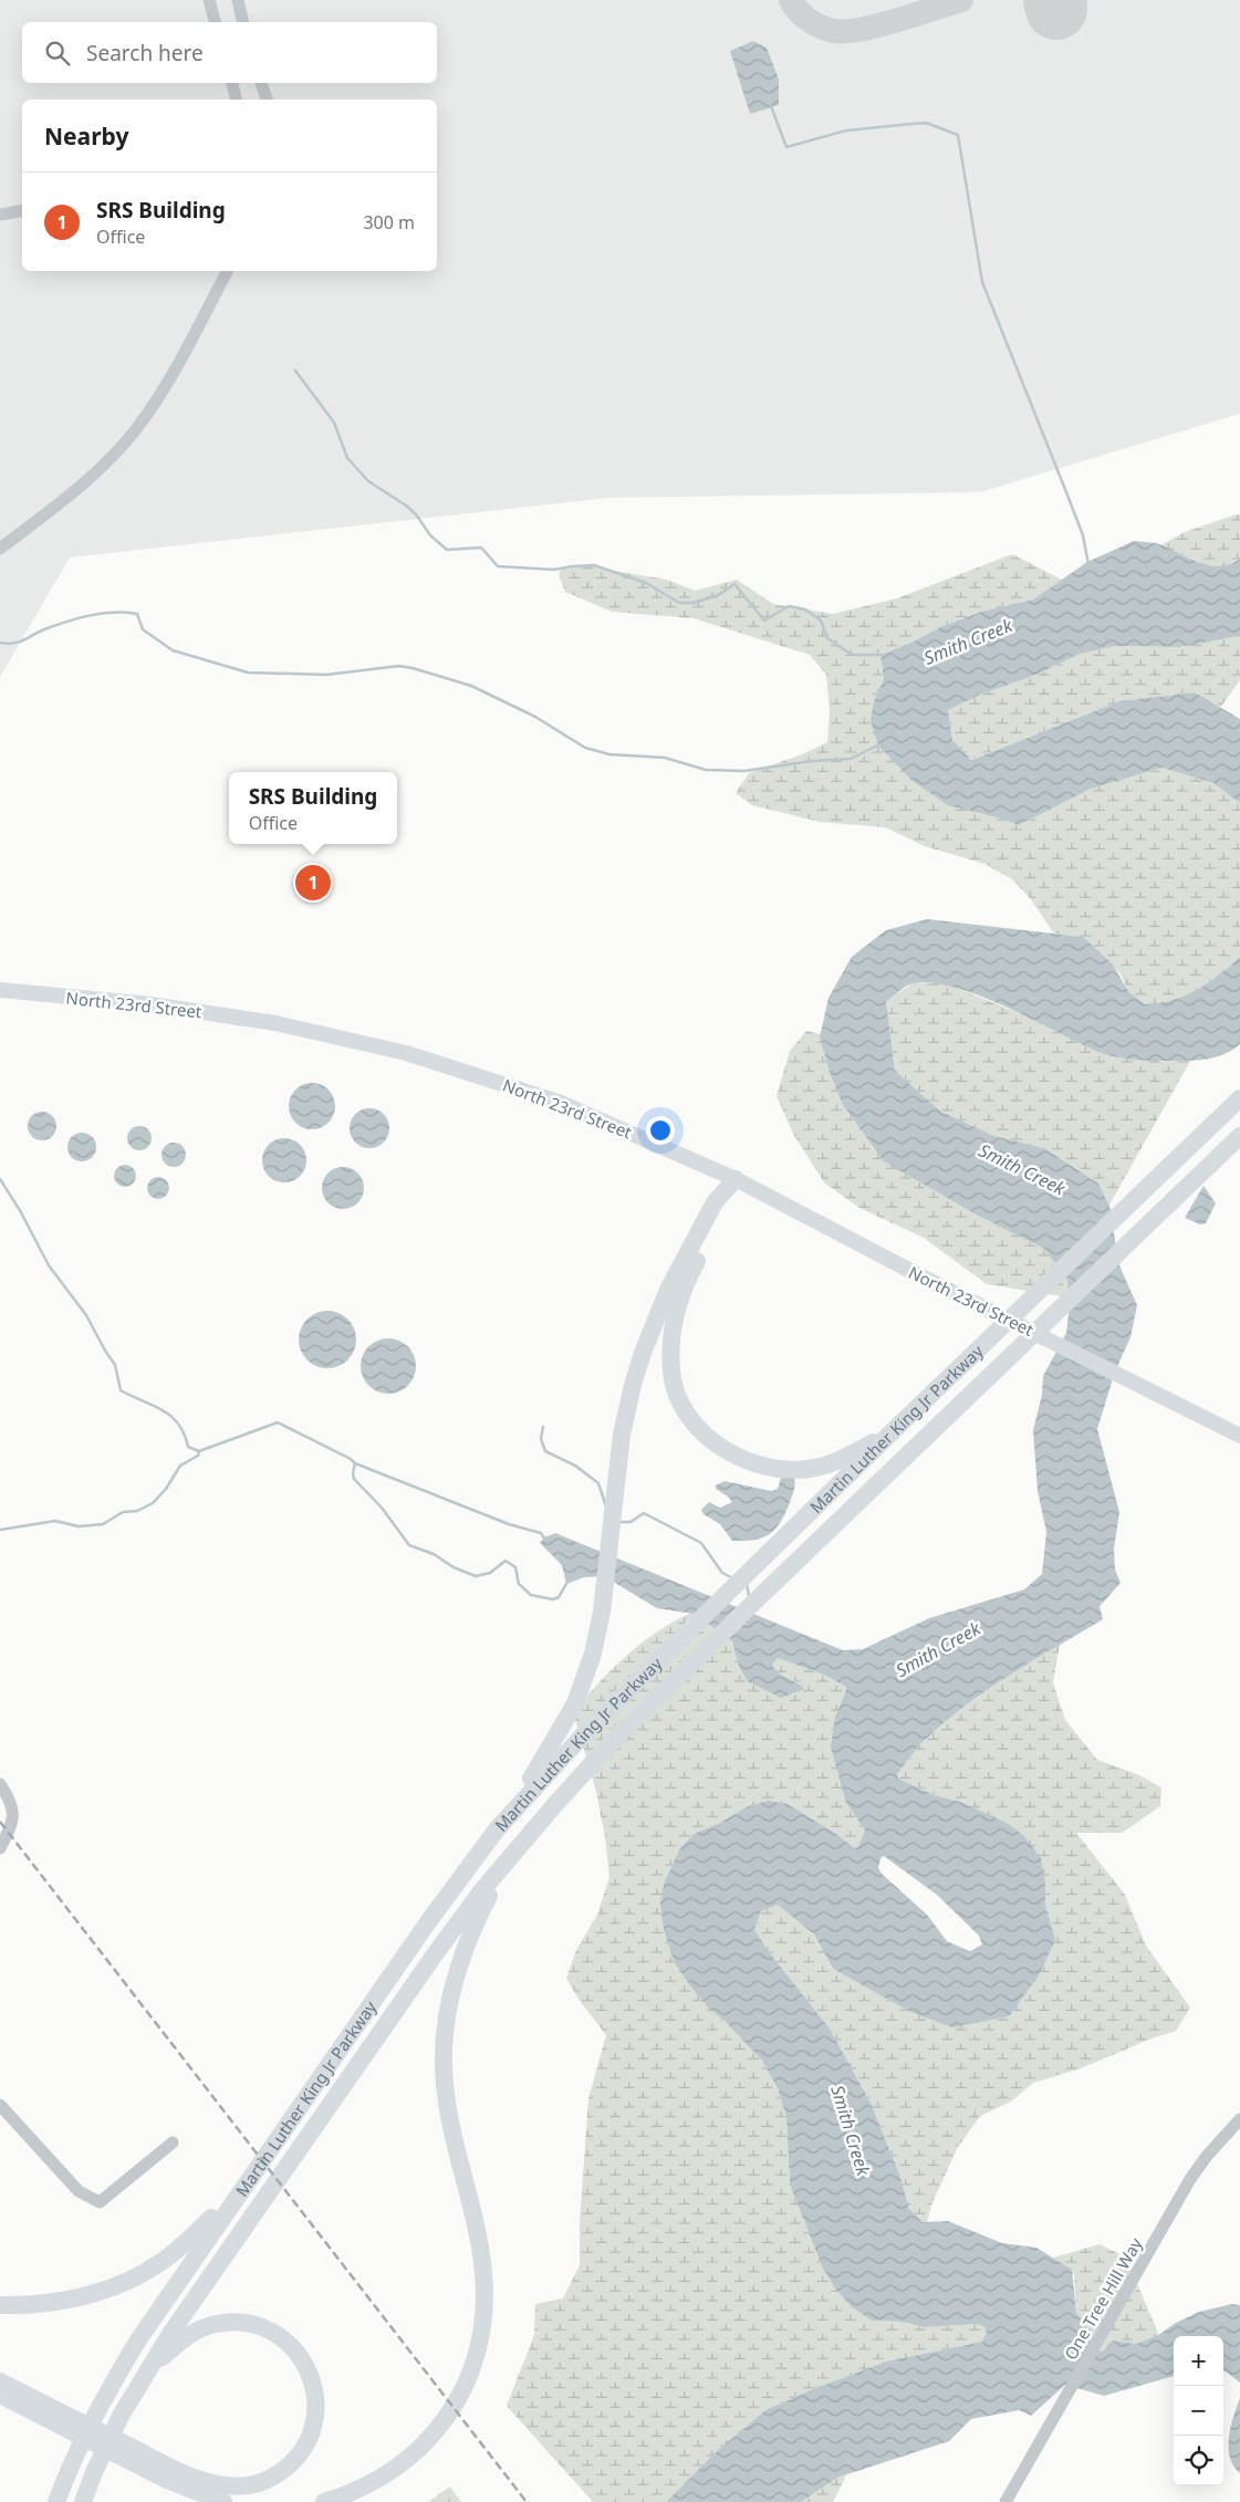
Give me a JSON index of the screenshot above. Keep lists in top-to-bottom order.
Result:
{
  "streets": {
    "highway": ["Martin Luther King Jr Parkway"],
    "main road": ["North 23rd Street"],
    "street": ["One Tree Hill Way"]
  },
  "water": ["Smith Creek"],
  "page": {
    "search": "Search here",
    "heading": "Nearby",
    "list": [
      {
        "mark": "1",
        "name": "SRS Building",
        "note": "Office",
        "value": "300 m"
      }
    ],
    "popup": ["SRS Building", "Office"],
    "pins": "1",
    "map_buttons": ["+", "−"]
  }
}
